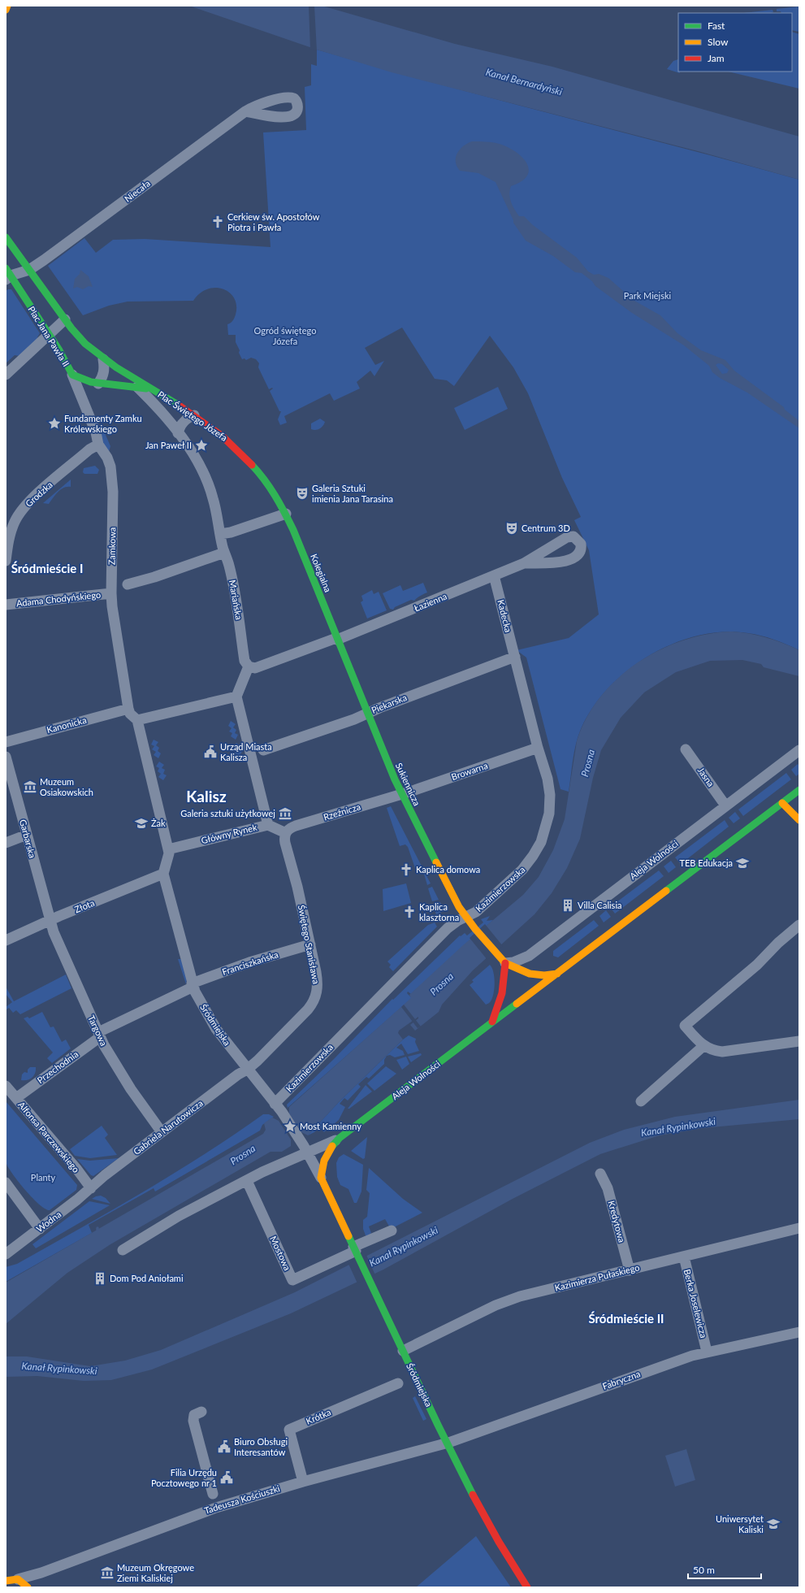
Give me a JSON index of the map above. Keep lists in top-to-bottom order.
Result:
{
  "streets": {
    "street": [
      "Niecała",
      "Plac Jana Pawła II",
      "Plac Świętego Józefa",
      "Grodzka",
      "Zamkowa",
      "Kolegialna",
      "Adama Chodyńskiego",
      "Mariańska",
      "Łazienna",
      "Kadecka",
      "Piekarska",
      "Kanonicka",
      "Browarna",
      "Jasna",
      "Sukiennicza",
      "Rzeźnicza",
      "Główny Rynek",
      "Garbarska",
      "Aleja Wolności",
      "Kazimierzowska",
      "Złota",
      "Świętego Stanisława",
      "Franciszkańska",
      "Śródmiejska",
      "Targowa",
      "Przechodnia",
      "Gabriela Narutowicza",
      "Alfonsa Parczewskiego",
      "Wodna",
      "Kredytowa",
      "Mostowa",
      "Kazimierza Pułaskiego",
      "Berka Joselewicza",
      "Fabryczna",
      "Krótka",
      "Tadeusza Kościuszki"
    ]
  },
  "crossings": [
    ["Niecała", "Plac Jana Pawła II"],
    ["Plac Jana Pawła II", "Plac Świętego Józefa"],
    ["Plac Jana Pawła II", "Zamkowa"],
    ["Plac Świętego Józefa", "Kolegialna"],
    ["Plac Świętego Józefa", "Mariańska"],
    ["Grodzka", "Zamkowa"],
    ["Zamkowa", "Adama Chodyńskiego"],
    ["Zamkowa", "Kanonicka"],
    ["Kolegialna", "Łazienna"],
    ["Kolegialna", "Sukiennicza"],
    ["Mariańska", "Łazienna"],
    ["Łazienna", "Kadecka"],
    ["Łazienna", "Sukiennicza"],
    ["Kadecka", "Piekarska"],
    ["Kadecka", "Kazimierzowska"],
    ["Piekarska", "Sukiennicza"],
    ["Piekarska", "Kazimierzowska"],
    ["Browarna", "Sukiennicza"],
    ["Browarna", "Rzeźnicza"],
    ["Browarna", "Kazimierzowska"],
    ["Jasna", "Aleja Wolności"],
    ["Sukiennicza", "Rzeźnicza"],
    ["Sukiennicza", "Aleja Wolności"],
    ["Sukiennicza", "Kazimierzowska"],
    ["Rzeźnicza", "Świętego Stanisława"],
    ["Garbarska", "Złota"],
    ["Garbarska", "Targowa"],
    ["Aleja Wolności", "Śródmiejska"],
    ["Kazimierzowska", "Śródmiejska"],
    ["Złota", "Śródmiejska"],
    ["Złota", "Targowa"],
    ["Świętego Stanisława", "Franciszkańska"],
    ["Świętego Stanisława", "Śródmiejska"],
    ["Świętego Stanisława", "Gabriela Narutowicza"],
    ["Franciszkańska", "Śródmiejska"],
    ["Franciszkańska", "Targowa"],
    ["Franciszkańska", "Przechodnia"],
    ["Śródmiejska", "Gabriela Narutowicza"],
    ["Śródmiejska", "Mostowa"],
    ["Śródmiejska", "Kazimierza Pułaskiego"],
    ["Śródmiejska", "Fabryczna"],
    ["Śródmiejska", "Tadeusza Kościuszki"],
    ["Targowa", "Przechodnia"],
    ["Targowa", "Gabriela Narutowicza"],
    ["Przechodnia", "Alfonsa Parczewskiego"],
    ["Gabriela Narutowicza", "Alfonsa Parczewskiego"],
    ["Gabriela Narutowicza", "Wodna"],
    ["Alfonsa Parczewskiego", "Wodna"],
    ["Kredytowa", "Kazimierza Pułaskiego"],
    ["Kazimierza Pułaskiego", "Berka Joselewicza"],
    ["Berka Joselewicza", "Fabryczna"],
    ["Fabryczna", "Tadeusza Kościuszki"],
    ["Krótka", "Tadeusza Kościuszki"]
  ],
  "districts": ["Śródmieście I", "Kalisz", "Śródmieście II"],
  "water": ["Kanał Bernardyński", "Prosna", "Kanał Rypinkowski"],
  "parks": ["Park Miejski", "Ogród świętego Józefa", "Planty"],
  "places": {
    "church": ["Cerkiew św. Apostołów Piotra i Pawła", "Kaplica domowa", "Kaplica klasztorna"],
    "place": ["Fundamenty Zamku Królewskiego", "Jan Paweł II", "Most Kamienny"],
    "theatre": ["Galeria Sztuki imienia Jana Tarasina", "Centrum 3D"],
    "public building": ["Urząd Miasta Kalisza", "Biuro Obsługi Interesantów", "Filia Urzędu Pocztowego nr 1"],
    "museum": ["Muzeum Osiakowskich", "Galeria sztuki użytkowej", "Muzeum Okręgowe Ziemi Kaliskiej"],
    "school or university": ["Żak", "TEB Edukacja", "Uniwersytet Kaliski"],
    "building": ["Villa Calisia", "Dom Pod Aniołami"]
  },
  "legend": ["Fast", "Slow", "Jam"],
  "scale_bar": "50 m"
}
